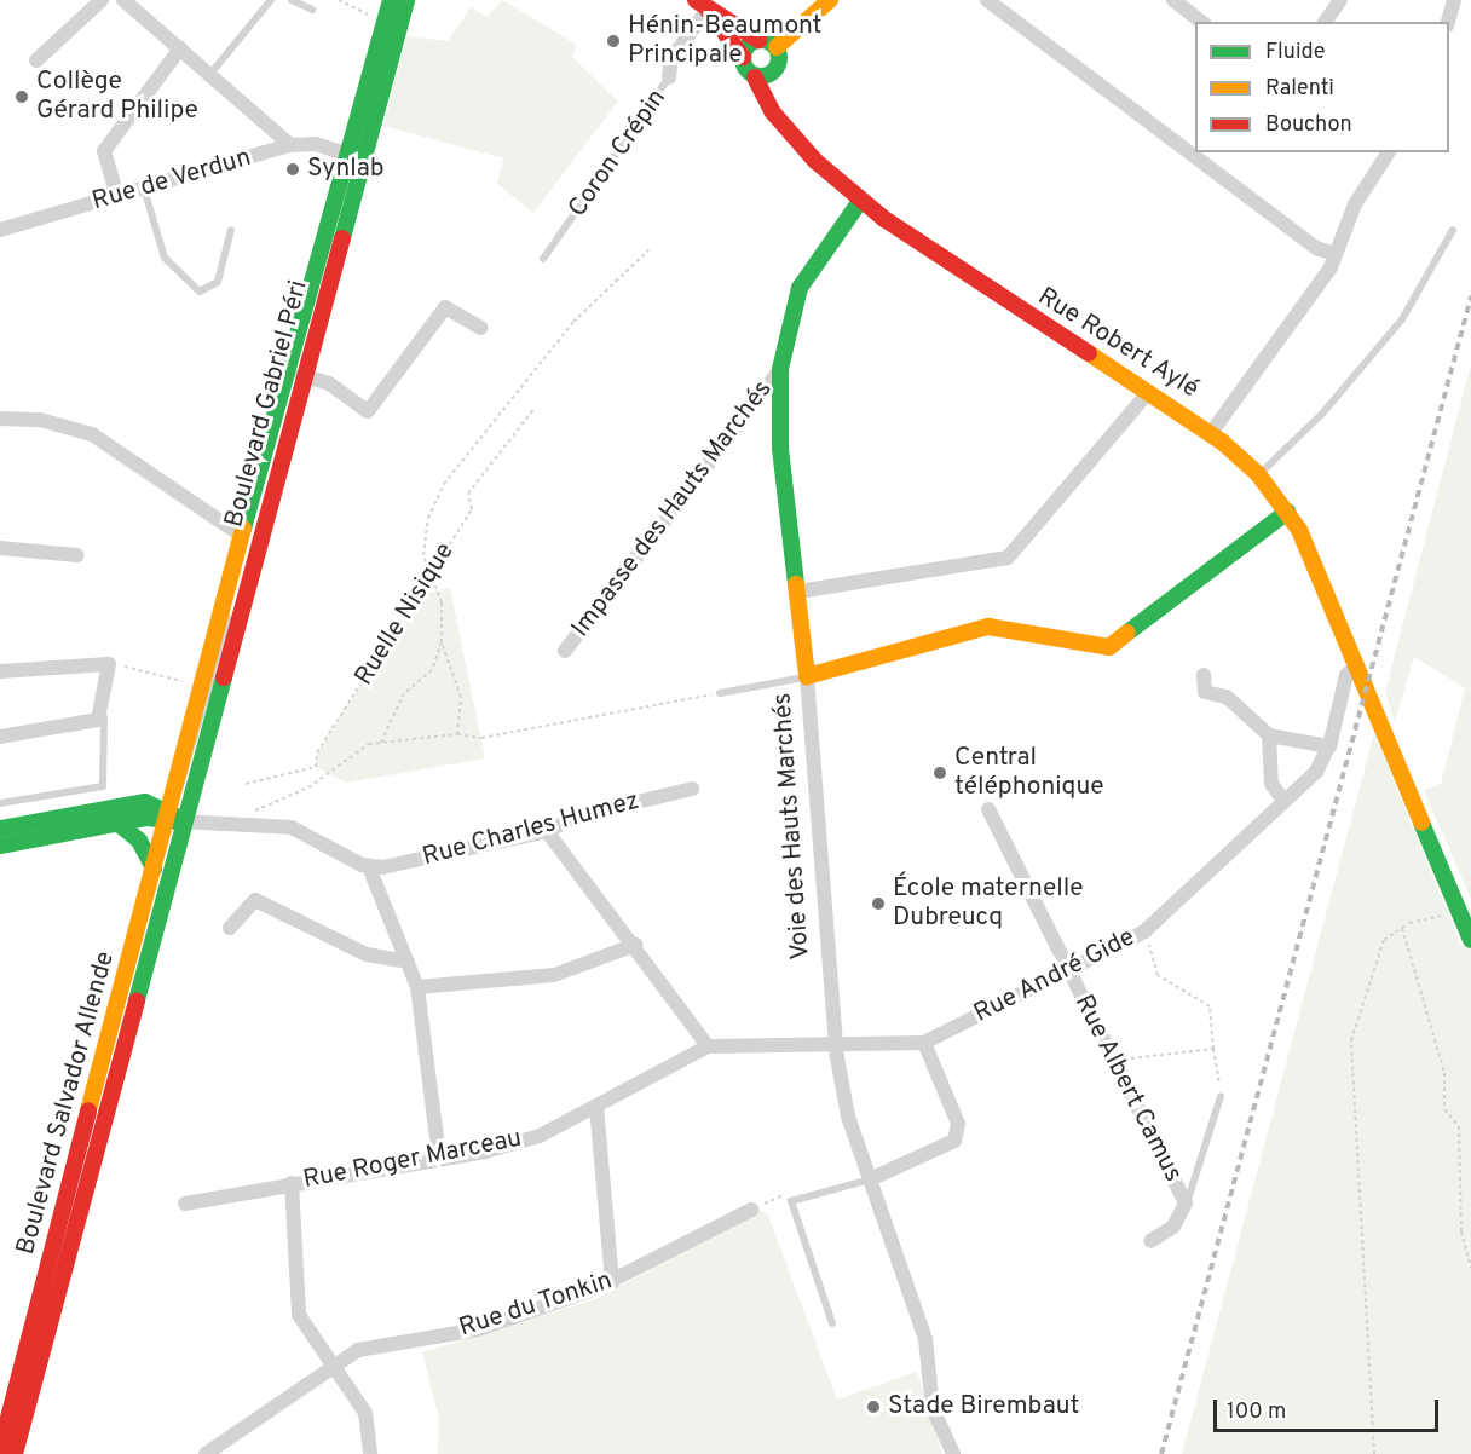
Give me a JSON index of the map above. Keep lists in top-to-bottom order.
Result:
{
  "streets": {
    "main road": [
      "Rue Robert Aylé",
      "Boulevard Gabriel Péri",
      "Voie des Hauts Marchés",
      "Boulevard Salvador Allende"
    ],
    "street": [
      "Coron Crépin",
      "Rue de Verdun",
      "Impasse des Hauts Marchés",
      "Rue Charles Humez",
      "Rue André Gide",
      "Rue Albert Camus",
      "Rue Roger Marceau",
      "Rue du Tonkin"
    ],
    "path": ["Ruelle Nisique"]
  },
  "crossings": [
    ["Rue de Verdun", "Boulevard Gabriel Péri"],
    ["Rue Robert Aylé", "Voie des Hauts Marchés"],
    ["Rue Robert Aylé", "Rue André Gide"],
    ["Boulevard Gabriel Péri", "Boulevard Salvador Allende"],
    ["Impasse des Hauts Marchés", "Voie des Hauts Marchés"],
    ["Voie des Hauts Marchés", "Rue André Gide"],
    ["Rue André Gide", "Rue Albert Camus"],
    ["Rue André Gide", "Rue Roger Marceau"]
  ],
  "places": [
    "Hénin-Beaumont Principale",
    "Collège Gérard Philipe",
    "Synlab",
    "Central téléphonique",
    "École maternelle Dubreucq",
    "Stade Birembaut"
  ],
  "legend": ["Fluide", "Ralenti", "Bouchon"],
  "scale_bar": "100 m"
}
